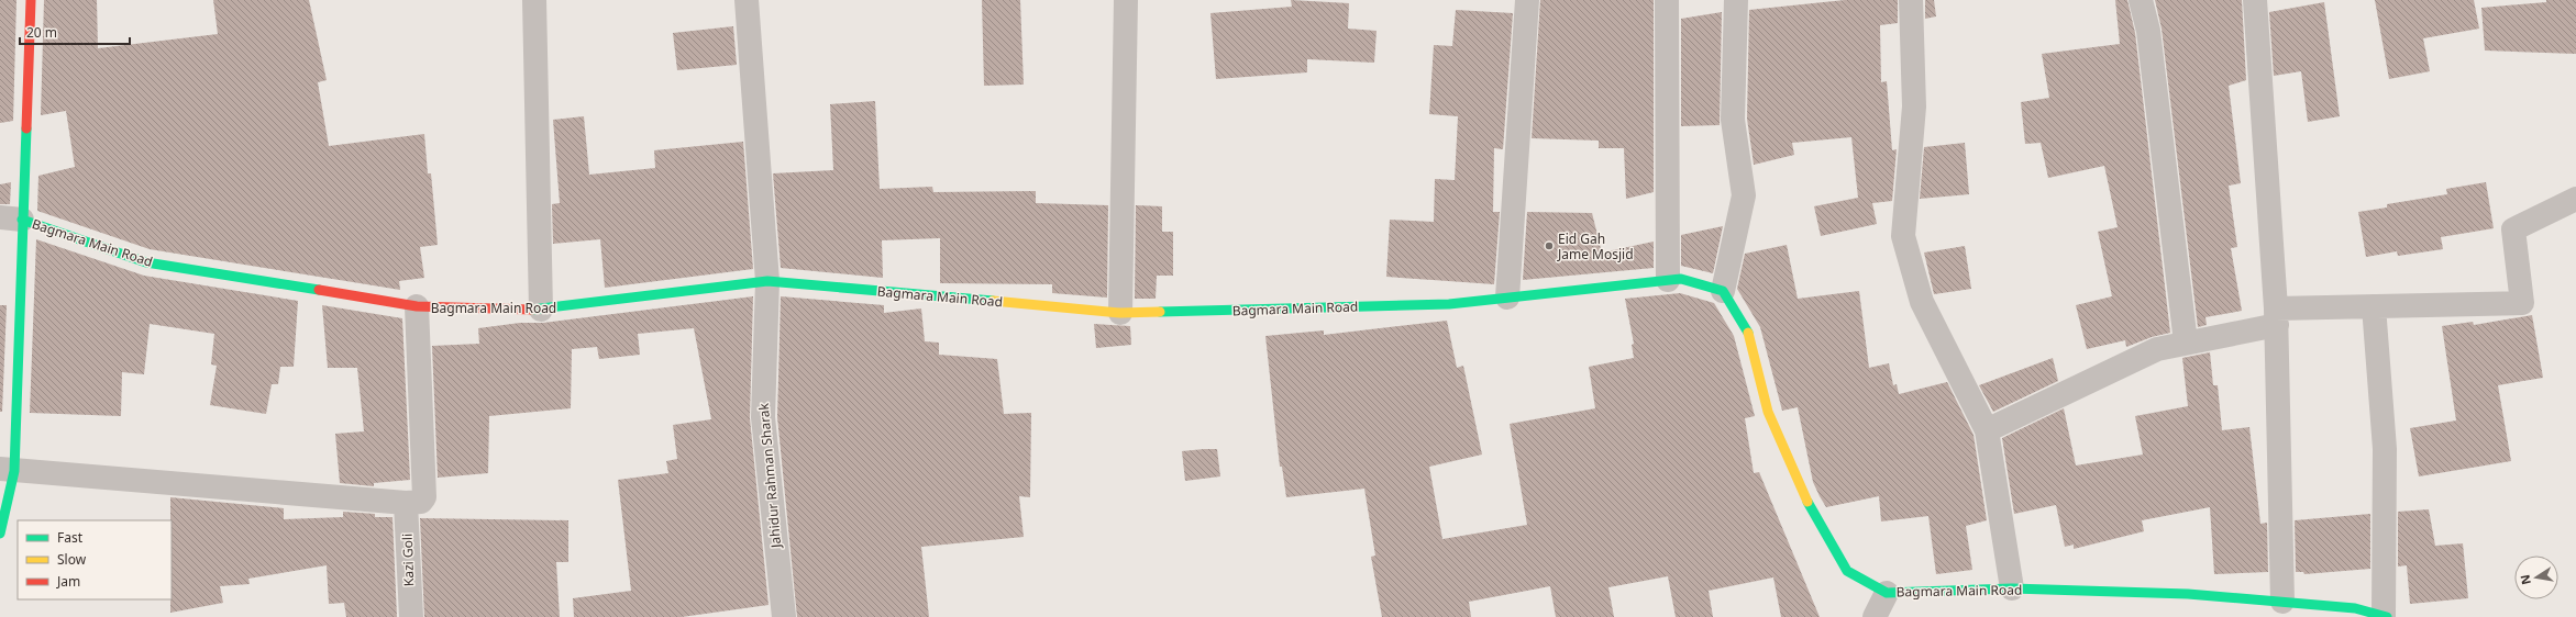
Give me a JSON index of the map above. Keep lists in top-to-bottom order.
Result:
{
  "streets": {
    "street": ["Bagmara Main Road", "Jahidur Rahman Sharak", "Kazi Goli"]
  },
  "crossings": [
    ["Bagmara Main Road", "Jahidur Rahman Sharak"]
  ],
  "places": ["Eid Gah Jame Mosjid"],
  "legend": ["Fast", "Slow", "Jam"],
  "scale_bar": "20 m",
  "north": "left"
}
